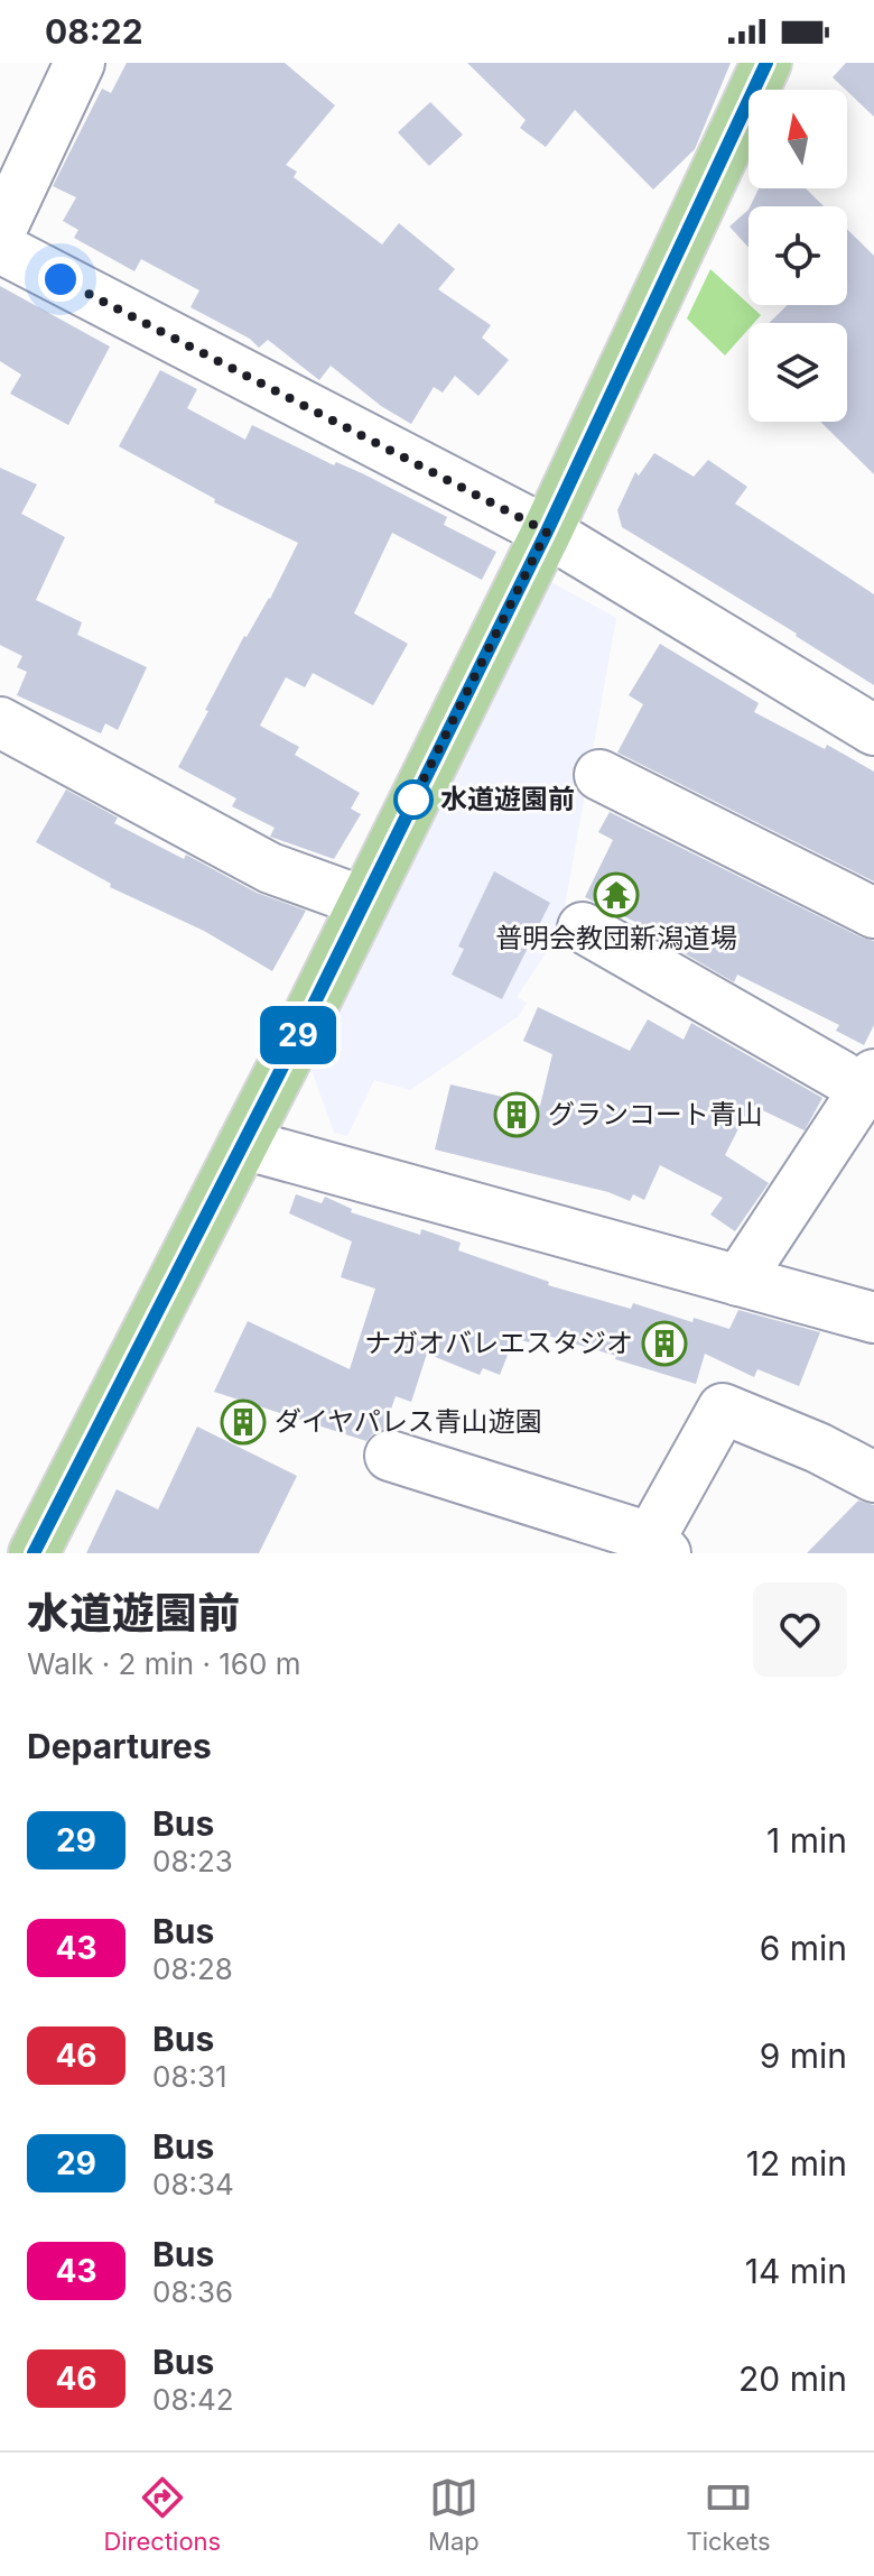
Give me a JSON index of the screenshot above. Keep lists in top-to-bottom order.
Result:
{
  "places": {
    "other": ["水道遊園前"],
    "temple": ["普明会教団新潟道場"],
    "building": ["グランコート青山", "ナガオバレエスタジオ", "ダイヤパレス青山遊園"]
  },
  "lines": ["bus line 29"],
  "north": "top",
  "page": {
    "status": "08:22",
    "on_map": "29",
    "heading": [
      ["水道遊園前", "Walk · 2 min · 160 m"],
      "Departures"
    ],
    "list": [
      {
        "mark": "29",
        "name": "Bus",
        "note": "08:23",
        "value": "1 min"
      },
      {
        "mark": "43",
        "name": "Bus",
        "note": "08:28",
        "value": "6 min"
      },
      {
        "mark": "46",
        "name": "Bus",
        "note": "08:31",
        "value": "9 min"
      },
      {
        "mark": "29",
        "name": "Bus",
        "note": "08:34",
        "value": "12 min"
      },
      {
        "mark": "43",
        "name": "Bus",
        "note": "08:36",
        "value": "14 min"
      },
      {
        "mark": "46",
        "name": "Bus",
        "note": "08:42",
        "value": "20 min"
      }
    ],
    "tabs": ["Directions", "Map", "Tickets"]
  }
}
